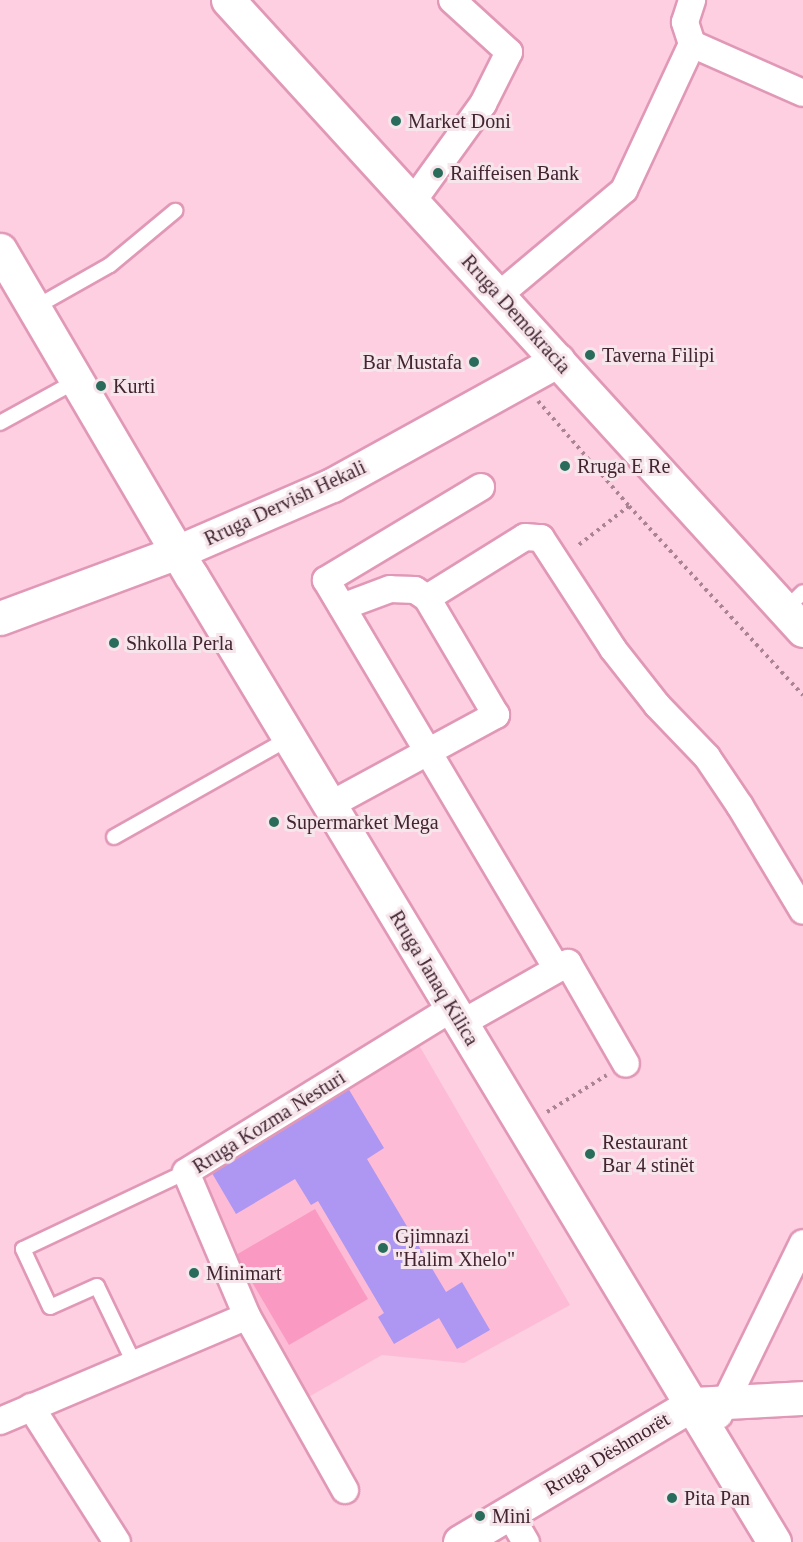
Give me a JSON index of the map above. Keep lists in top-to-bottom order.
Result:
{
  "streets": {
    "main road": [
      "Rruga Demokracia",
      "Rruga Dervish Hekali",
      "Rruga Janaq Kilica",
      "Rruga Dëshmorët"
    ],
    "street": ["Rruga Kozma Nesturi"]
  },
  "crossings": [
    ["Rruga Demokracia", "Rruga Dervish Hekali"],
    ["Rruga Dervish Hekali", "Rruga Janaq Kilica"],
    ["Rruga Janaq Kilica", "Rruga Kozma Nesturi"],
    ["Rruga Janaq Kilica", "Rruga Dëshmorët"]
  ],
  "places": [
    "Market Doni",
    "Raiffeisen Bank",
    "Taverna Filipi",
    "Bar Mustafa",
    "Kurti",
    "Rruga E Re",
    "Shkolla Perla",
    "Supermarket Mega",
    "Restaurant Bar 4 stinët",
    "Gjimnazi \"Halim Xhelo\"",
    "Minimart",
    "Pita Pan",
    "Mini"
  ]
}
